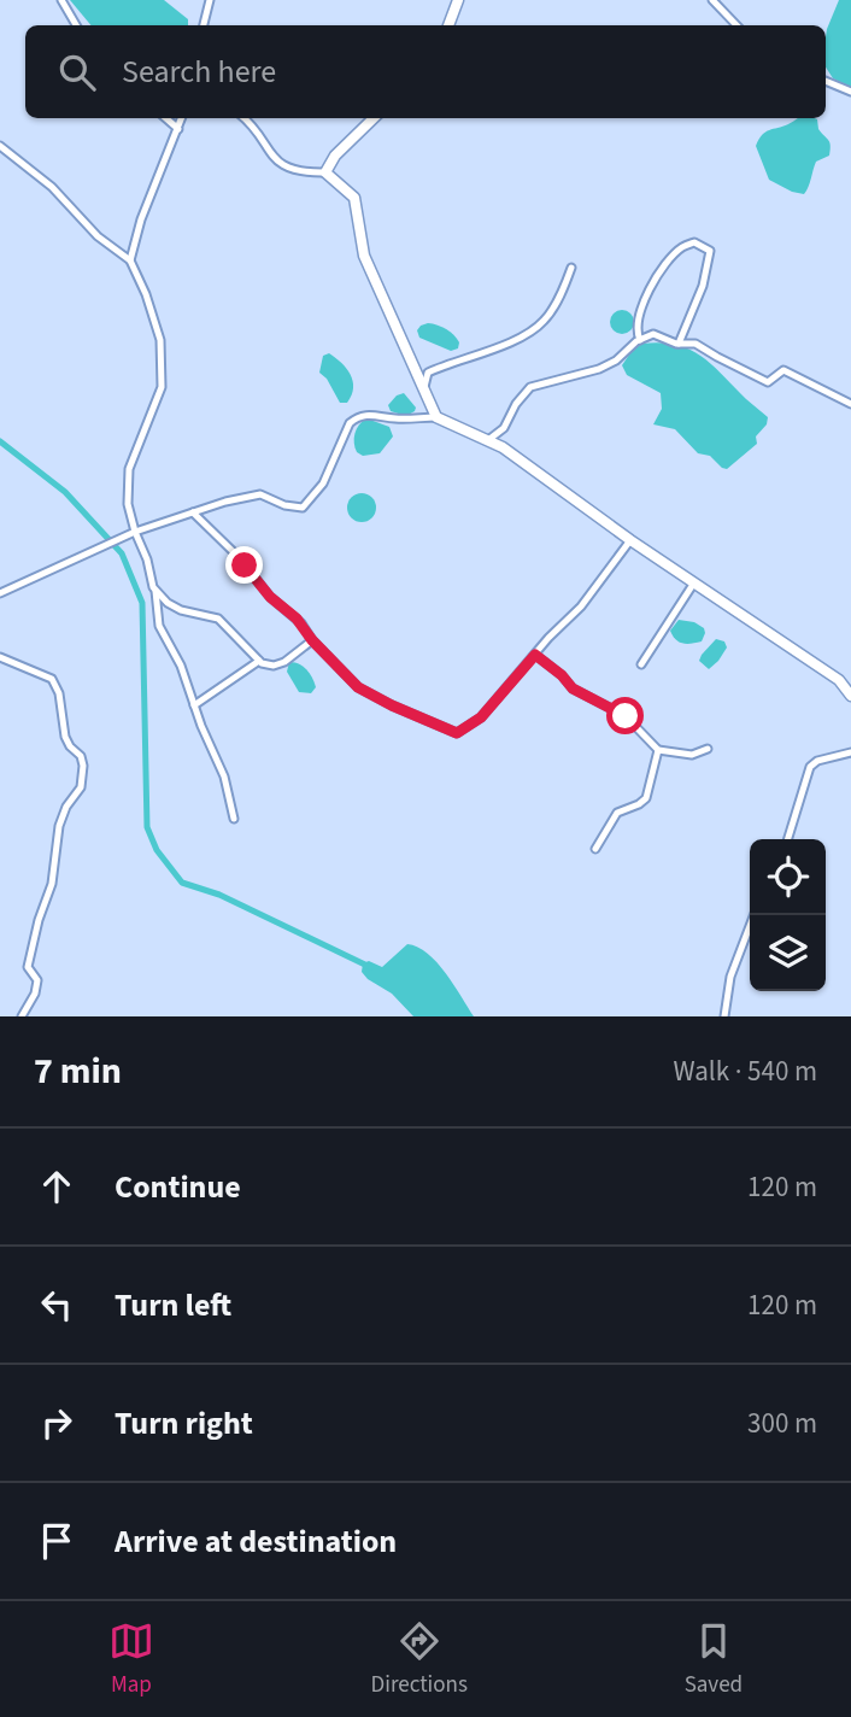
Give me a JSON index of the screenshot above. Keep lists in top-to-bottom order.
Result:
{
  "page": {
    "search": "Search here",
    "heading": ["7 min", "Walk · 540 m"],
    "list": [
      ["Continue", "120 m"],
      ["Turn left", "120 m"],
      ["Turn right", "300 m"],
      "Arrive at destination"
    ],
    "nav": ["Map", "Directions", "Saved"]
  }
}
